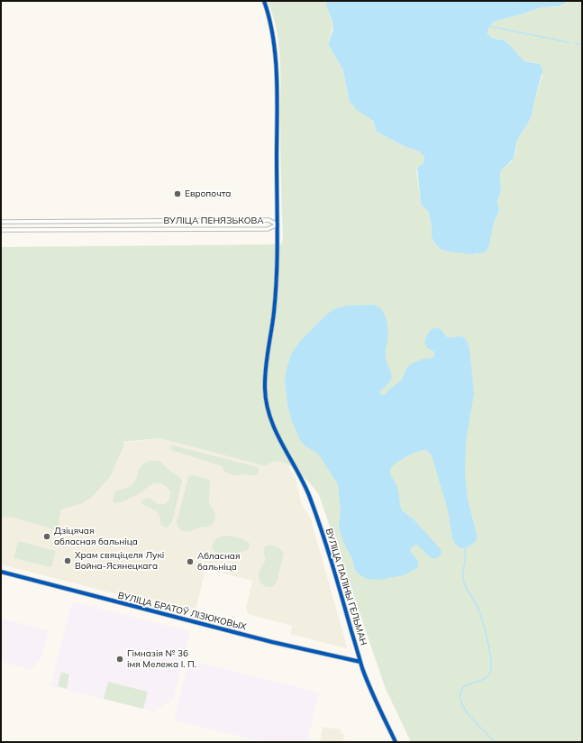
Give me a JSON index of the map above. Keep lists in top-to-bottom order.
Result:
{
  "streets": {
    "street": ["ВУЛІЦА ПЕНЯЗЬКОВА", "ВУЛІЦА ПАЛІНЫ ГЕЛЬМАН", "ВУЛІЦА БРАТОЎ ЛІЗЮКОВЫХ"]
  },
  "crossings": [
    ["ВУЛІЦА ПЕНЯЗЬКОВА", "ВУЛІЦА ПАЛІНЫ ГЕЛЬМАН"],
    ["ВУЛІЦА ПАЛІНЫ ГЕЛЬМАН", "ВУЛІЦА БРАТОЎ ЛІЗЮКОВЫХ"]
  ],
  "places": [
    "Европочта",
    "Дзіцячая абласная бальніца",
    "Храм свяціцеля Лукі Война-Ясянецкага",
    "Абласная бальніца",
    "Гімназія № 36 імя Мележа І. П."
  ]
}
